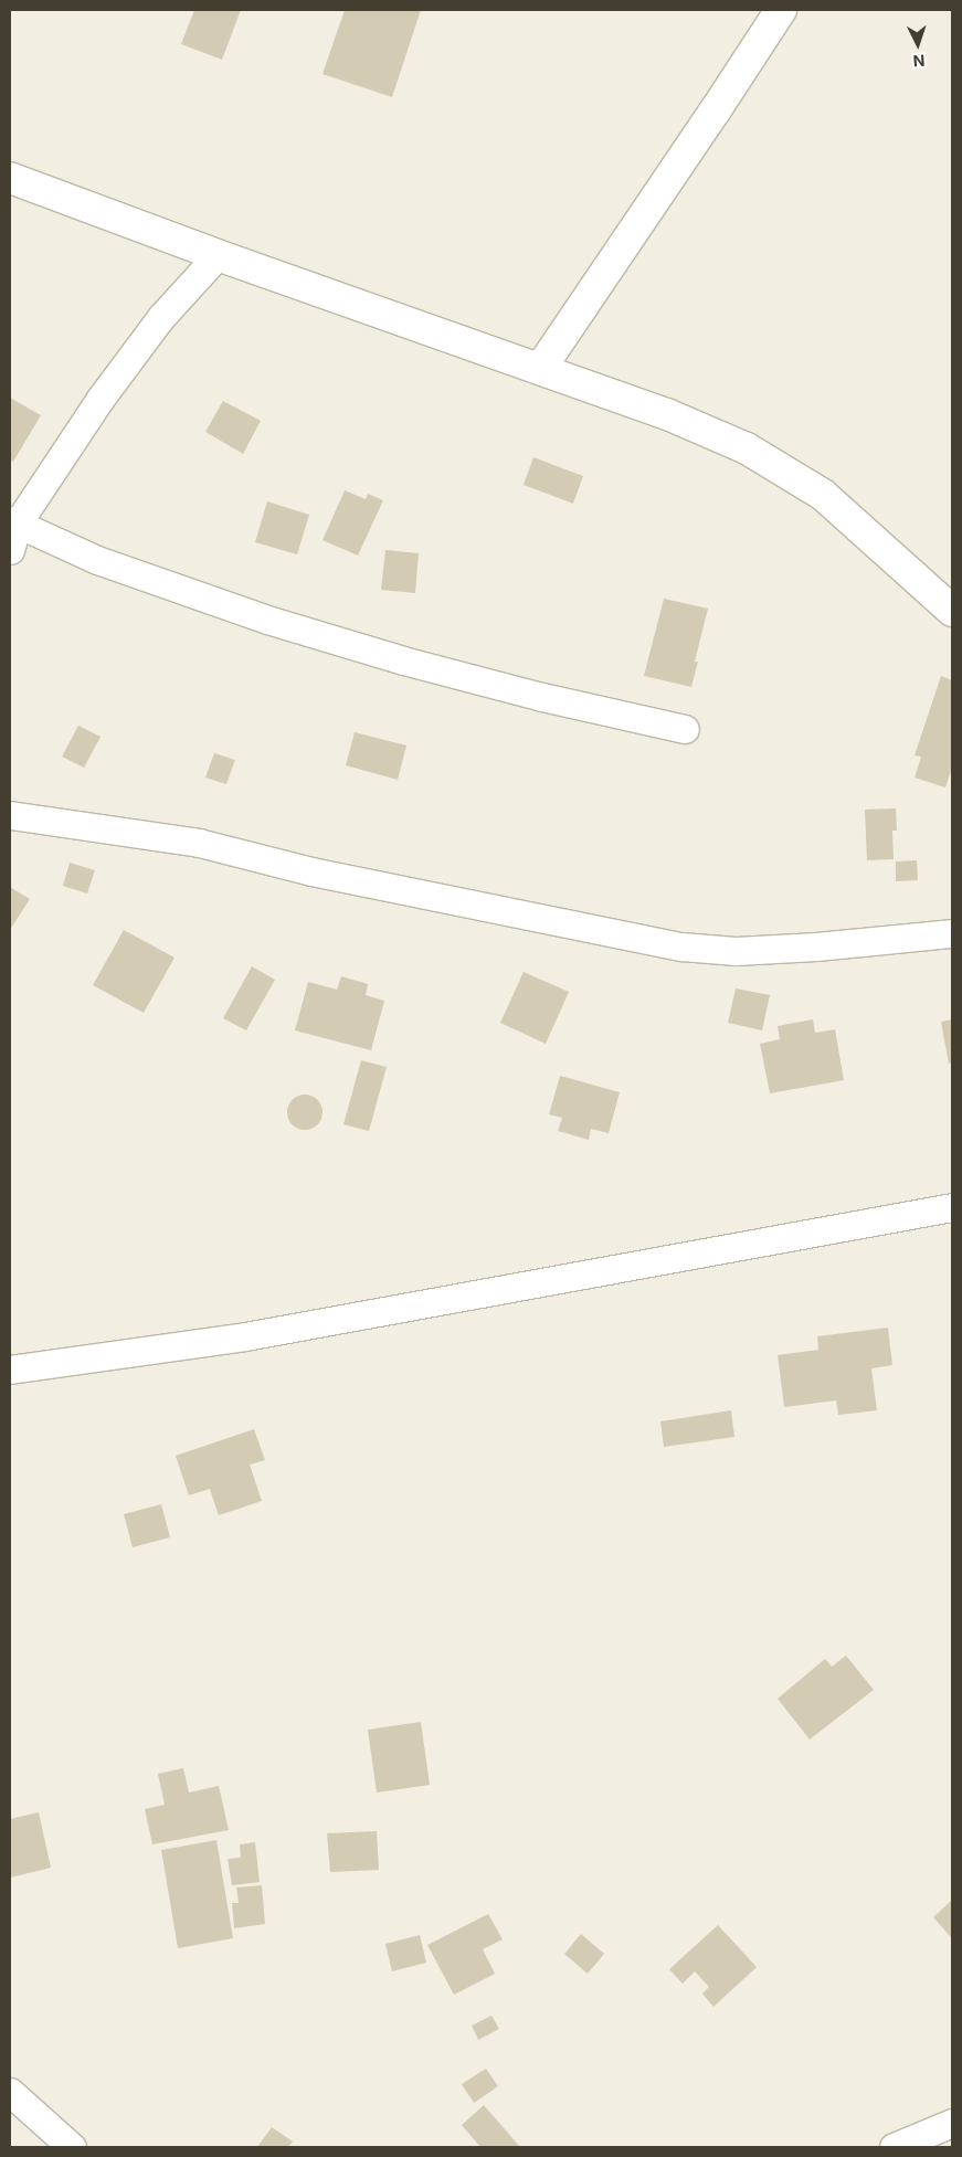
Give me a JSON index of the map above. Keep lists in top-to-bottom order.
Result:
{
  "north": "bottom"
}
